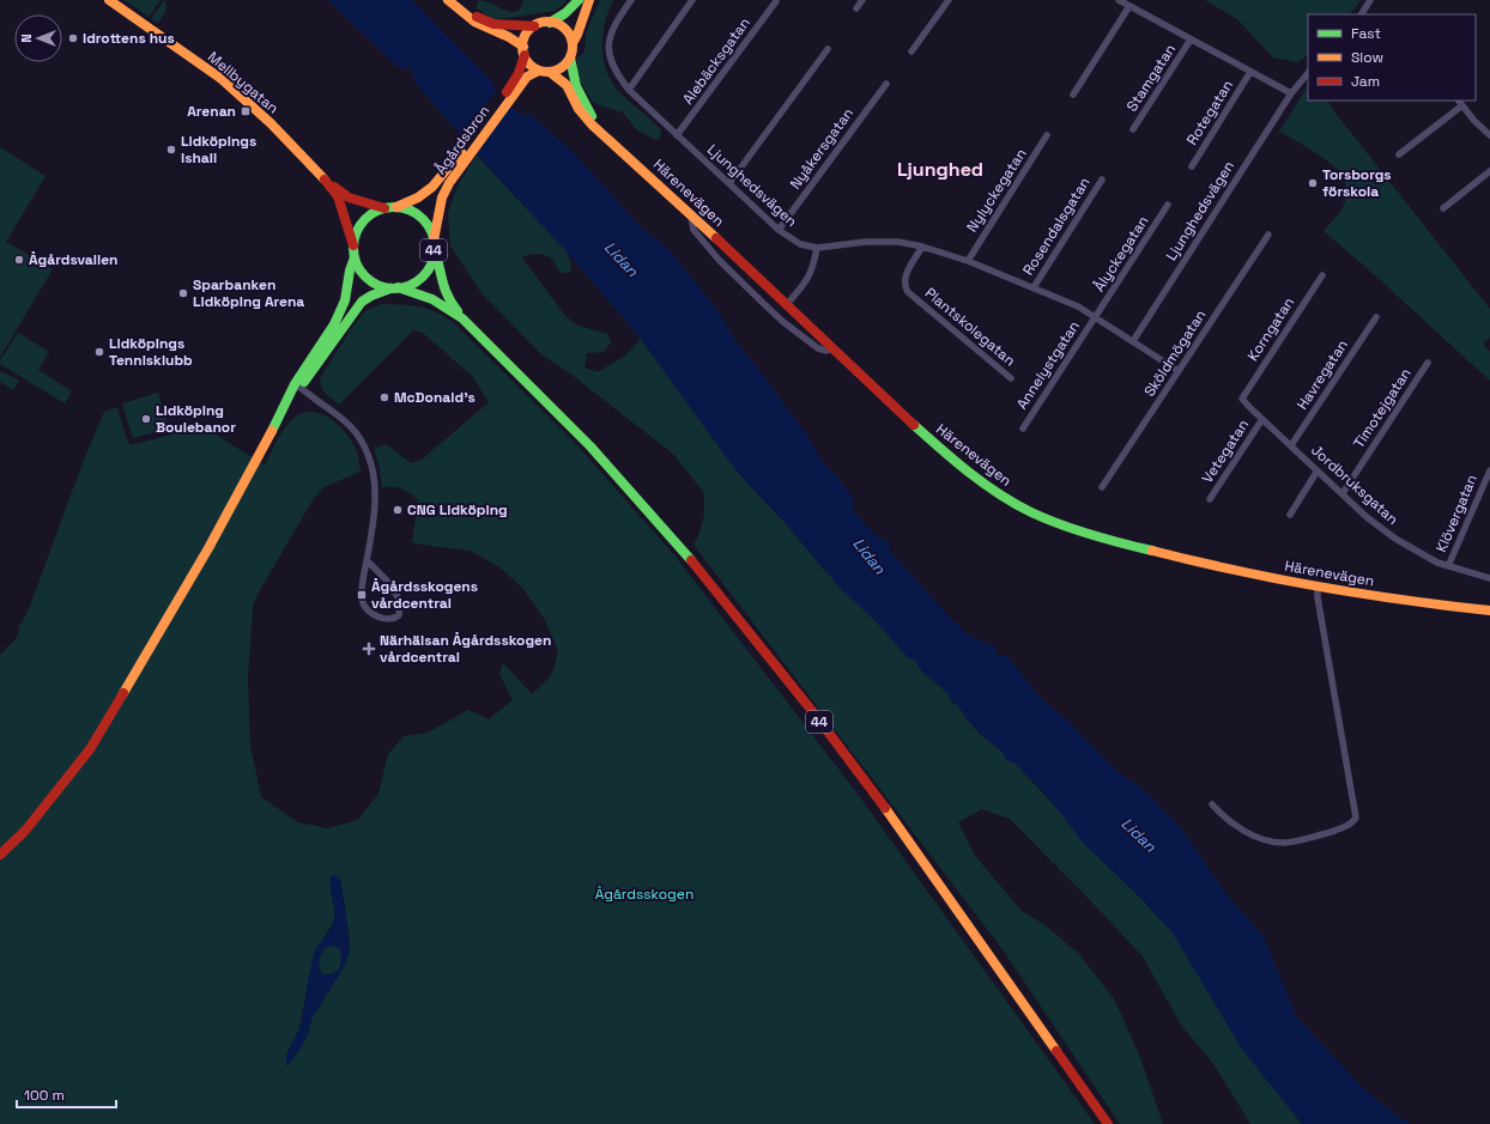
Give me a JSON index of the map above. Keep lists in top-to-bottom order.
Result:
{
  "streets": {
    "main road": [
      "Mellbygatan",
      "Ågårdsbron",
      "Härenevägen",
      "44"
    ],
    "street": [
      "Alebäcksgatan",
      "Stamgatan",
      "Rotegatan",
      "Nyåkersgatan",
      "Ljunghedsvägen",
      "Nylyckegatan",
      "Rosendalsgatan",
      "Ålyckegatan",
      "Plantskolegatan",
      "Korngatan",
      "Sköldmögatan",
      "Annelystgatan",
      "Havregatan",
      "Timotejgatan",
      "Vetegatan",
      "Jordbruksgatan",
      "Klövergatan"
    ]
  },
  "crossings": [
    ["Alebäcksgatan", "Ljunghedsvägen"],
    ["Mellbygatan", "Ågårdsbron"],
    ["Mellbygatan", "44"],
    ["Ågårdsbron", "Härenevägen"],
    ["Ågårdsbron", "44"],
    ["Nyåkersgatan", "Ljunghedsvägen"],
    ["Ljunghedsvägen", "Nylyckegatan"],
    ["Ljunghedsvägen", "Rosendalsgatan"],
    ["Ljunghedsvägen", "Ålyckegatan"],
    ["Ljunghedsvägen", "Plantskolegatan"],
    ["Ljunghedsvägen", "Sköldmögatan"],
    ["Ljunghedsvägen", "Annelystgatan"],
    ["Härenevägen", "44"],
    ["Ålyckegatan", "Annelystgatan"],
    ["Korngatan", "Jordbruksgatan"],
    ["Havregatan", "Jordbruksgatan"],
    ["Timotejgatan", "Jordbruksgatan"],
    ["Vetegatan", "Jordbruksgatan"],
    ["Jordbruksgatan", "Klövergatan"]
  ],
  "districts": ["Ljunghed"],
  "water": ["Lidan"],
  "parks": ["Ågårdsskogen"],
  "places": {
    "other": [
      "Idrottens hus",
      "Lidköpings ishall",
      "Torsborgs förskola",
      "Ågårdsvallen",
      "Sparbanken Lidköping Arena",
      "Lidköpings Tennisklubb",
      "McDonald's",
      "Lidköping Boulebanor",
      "CNG Lidköping"
    ],
    "transit": ["Arenan", "Ågårdsskogens vårdcentral"],
    "health": ["Närhälsan Ågårdsskogen vårdcentral"]
  },
  "legend": ["Fast", "Slow", "Jam"],
  "scale_bar": "100 m",
  "north": "left"
}
